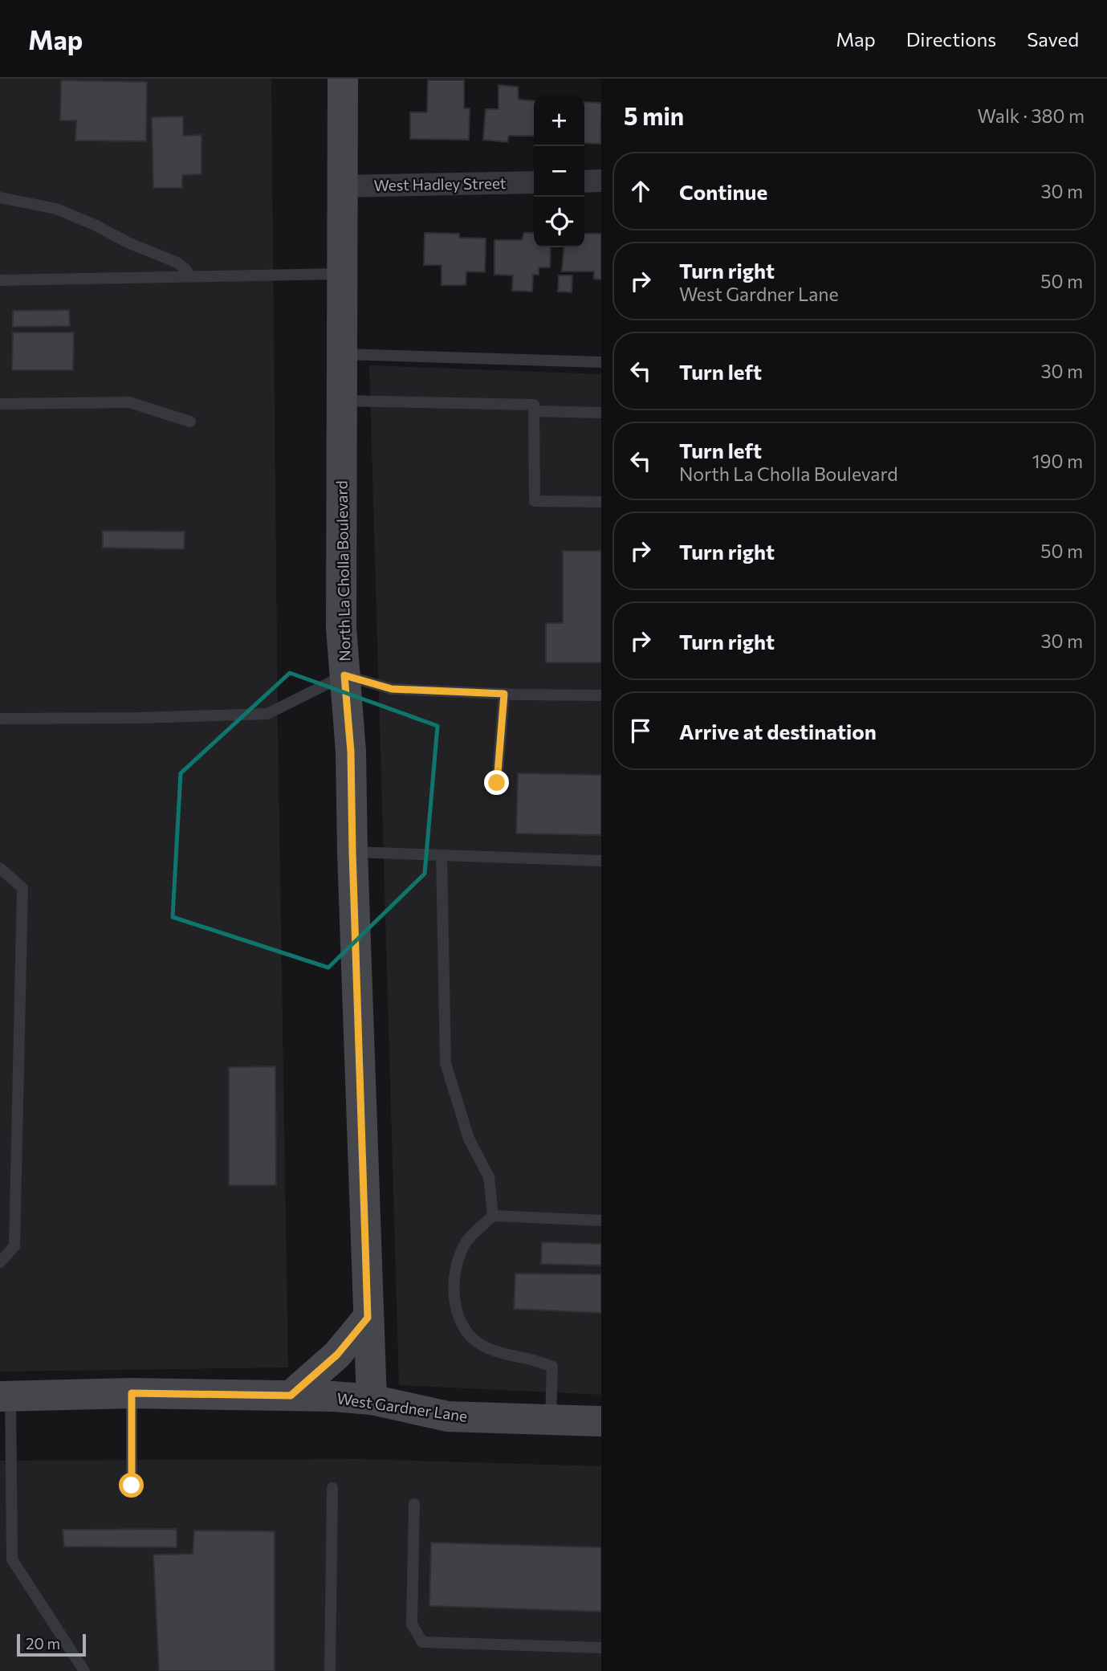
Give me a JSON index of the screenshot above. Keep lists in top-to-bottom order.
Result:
{
  "streets": {
    "street": ["West Hadley Street", "North La Cholla Boulevard", "West Gardner Lane"]
  },
  "crossings": [
    ["West Hadley Street", "North La Cholla Boulevard"],
    ["North La Cholla Boulevard", "West Gardner Lane"]
  ],
  "scale_bar": "20 m",
  "page": {
    "header": "Map",
    "nav": ["Map", "Directions", "Saved"],
    "heading": ["5 min", "Walk · 380 m"],
    "map_buttons": ["+", "−"],
    "list": [
      ["Continue", "30 m"],
      ["Turn right", "West Gardner Lane", "50 m"],
      ["Turn left", "30 m"],
      ["Turn left", "North La Cholla Boulevard", "190 m"],
      ["Turn right", "50 m"],
      ["Turn right", "30 m"],
      "Arrive at destination"
    ],
    "scale": "20 m"
  }
}
